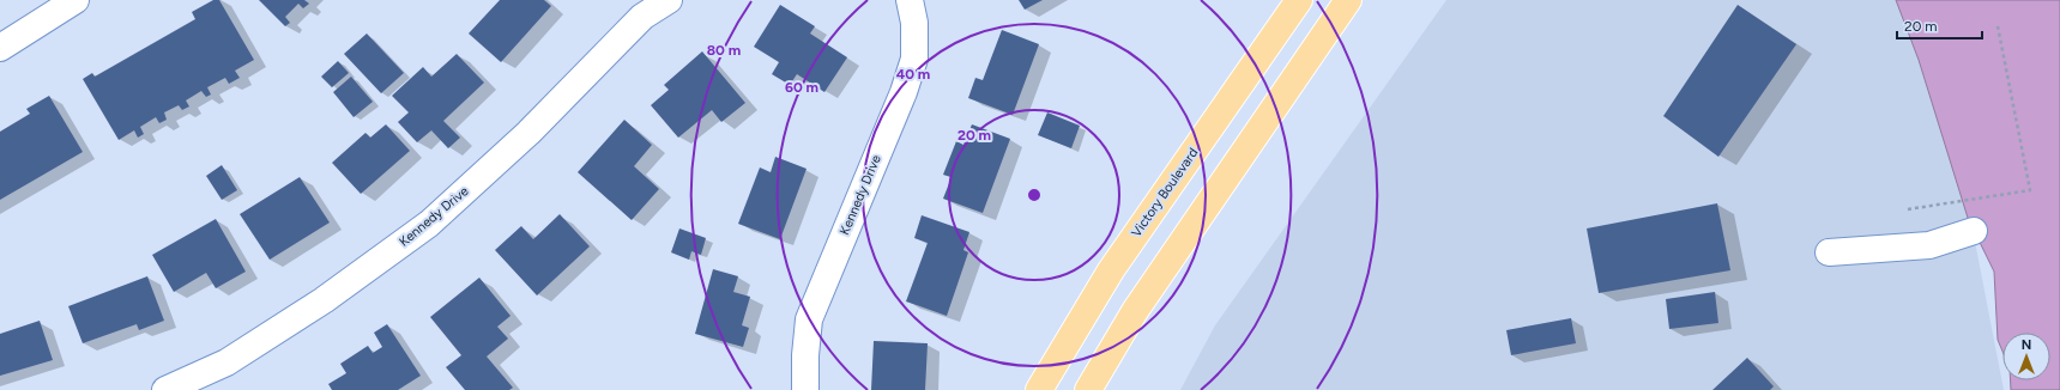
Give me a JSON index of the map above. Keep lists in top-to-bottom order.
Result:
{
  "streets": {
    "main road": ["Victory Boulevard"],
    "street": ["Kennedy Drive"]
  },
  "scale_bar": "20 m",
  "north": "top",
  "rings": [
    "80 m",
    "40 m",
    "60 m",
    "20 m"
  ]
}
